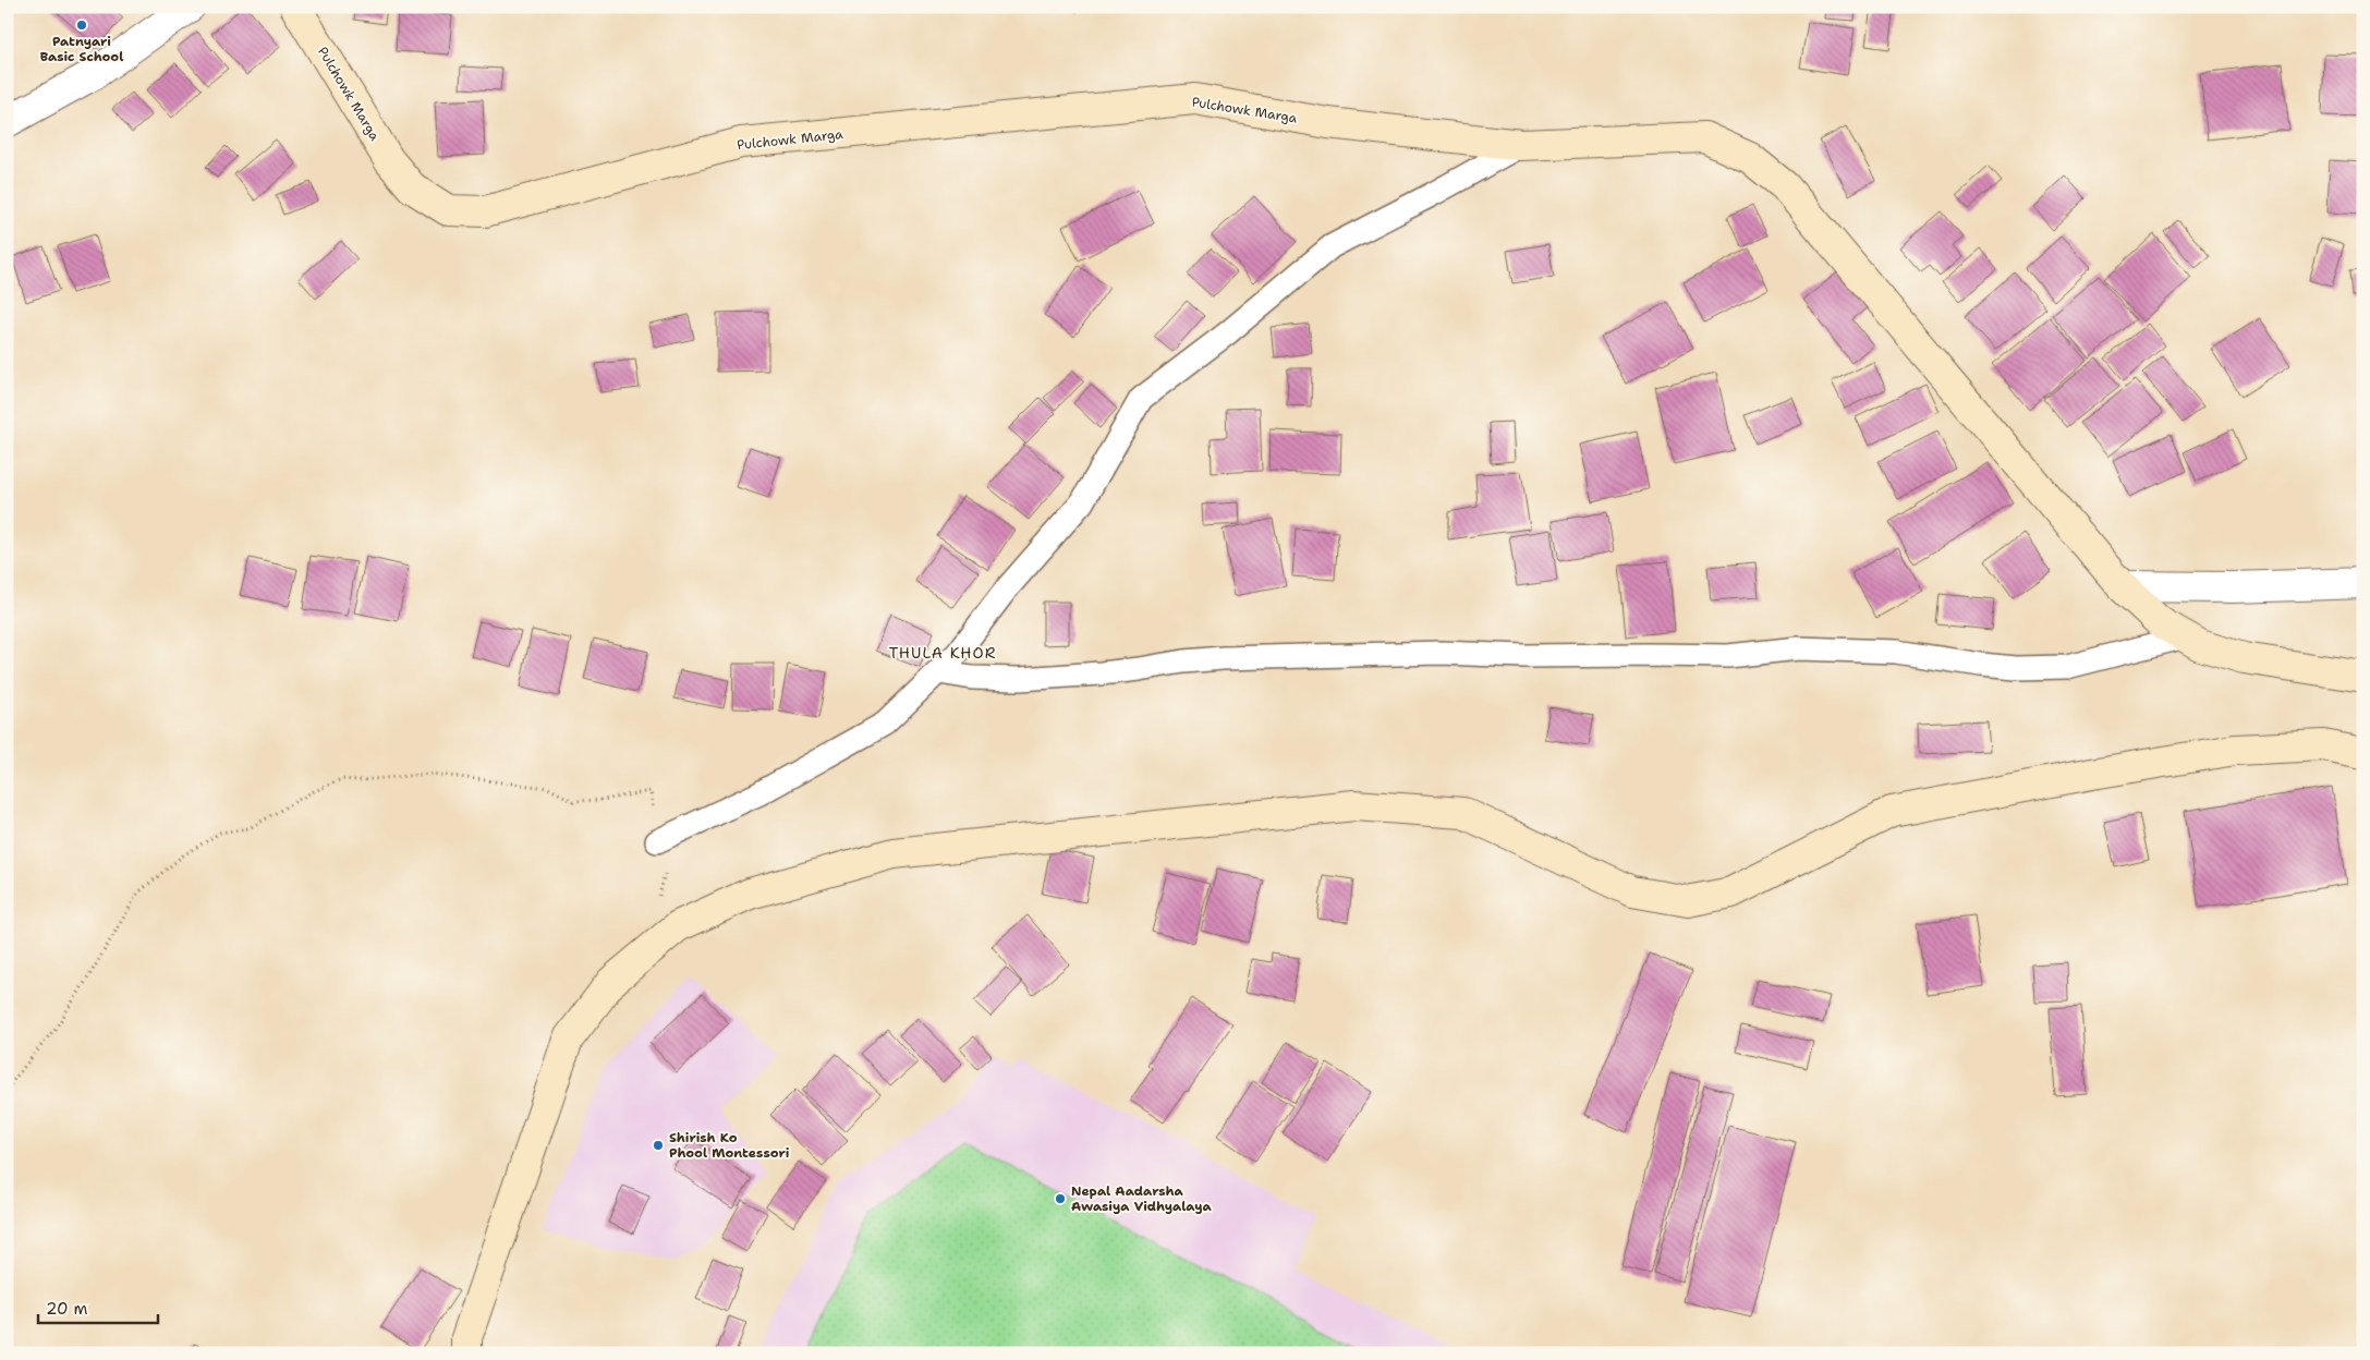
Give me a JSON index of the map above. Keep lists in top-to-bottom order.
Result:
{
  "streets": {
    "main road": ["Pulchowk Marga"]
  },
  "districts": ["THULA KHOR"],
  "places": ["Patnyari Basic School", "Shirish Ko Phool Montessori", "Nepal Aadarsha Awasiya Vidhyalaya"],
  "scale_bar": "20 m"
}
